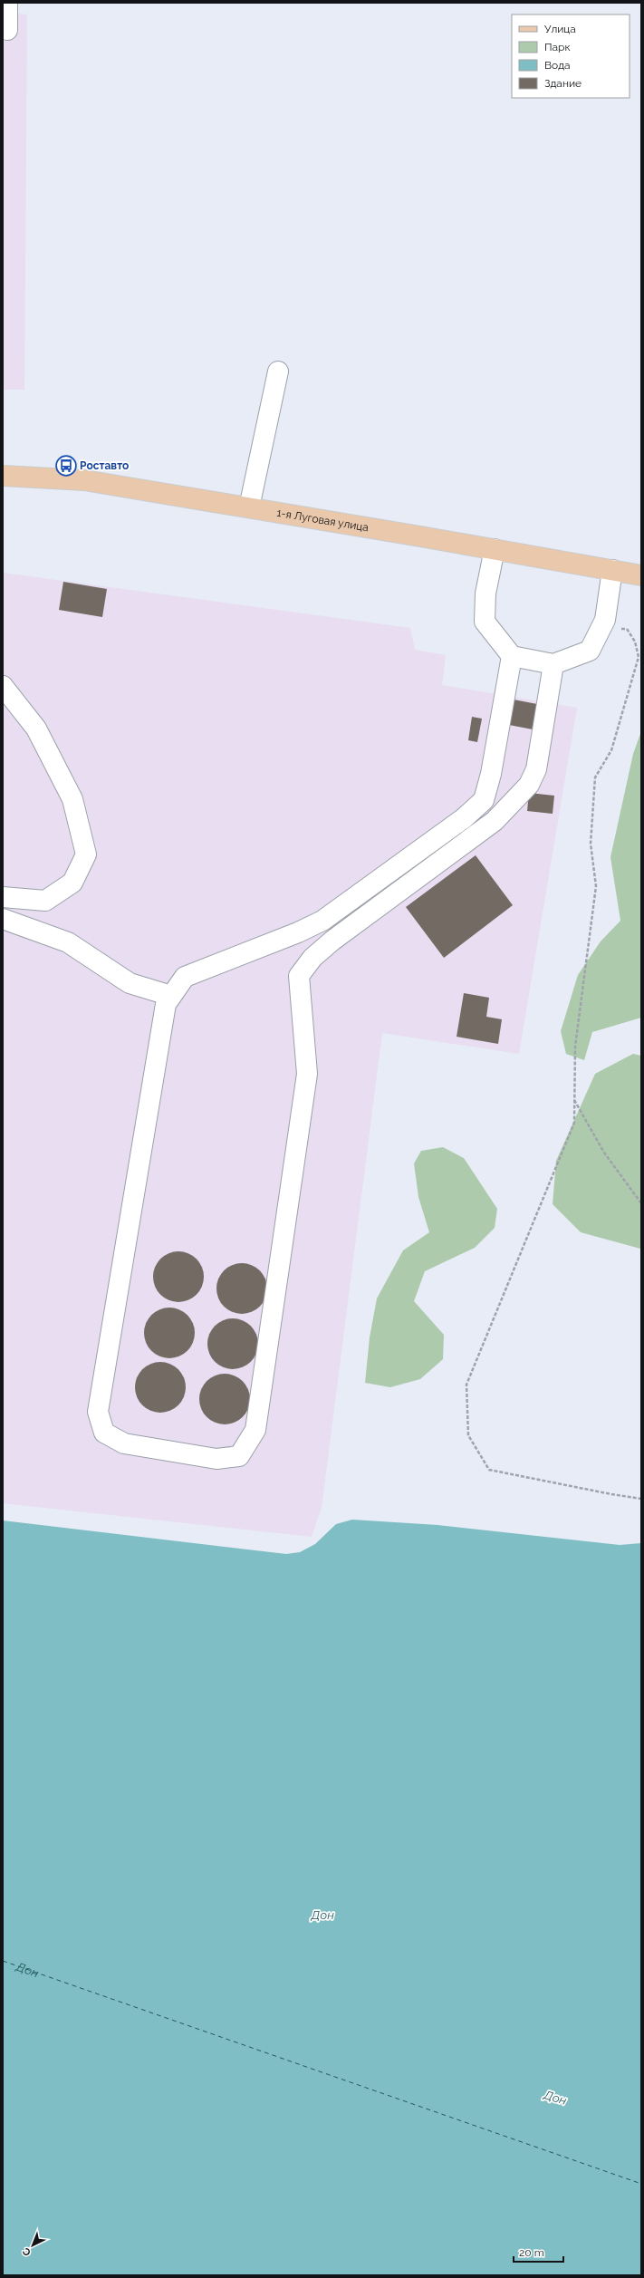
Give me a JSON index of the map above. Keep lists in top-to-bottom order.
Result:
{
  "streets": {
    "main road": ["1-я Луговая улица"]
  },
  "water": ["Дон"],
  "places": {
    "bus stop": ["Роставто"]
  },
  "legend": [
    "Улица",
    "Парк",
    "Вода",
    "Здание"
  ],
  "scale_bar": "20 m",
  "north": "bottom left"
}
